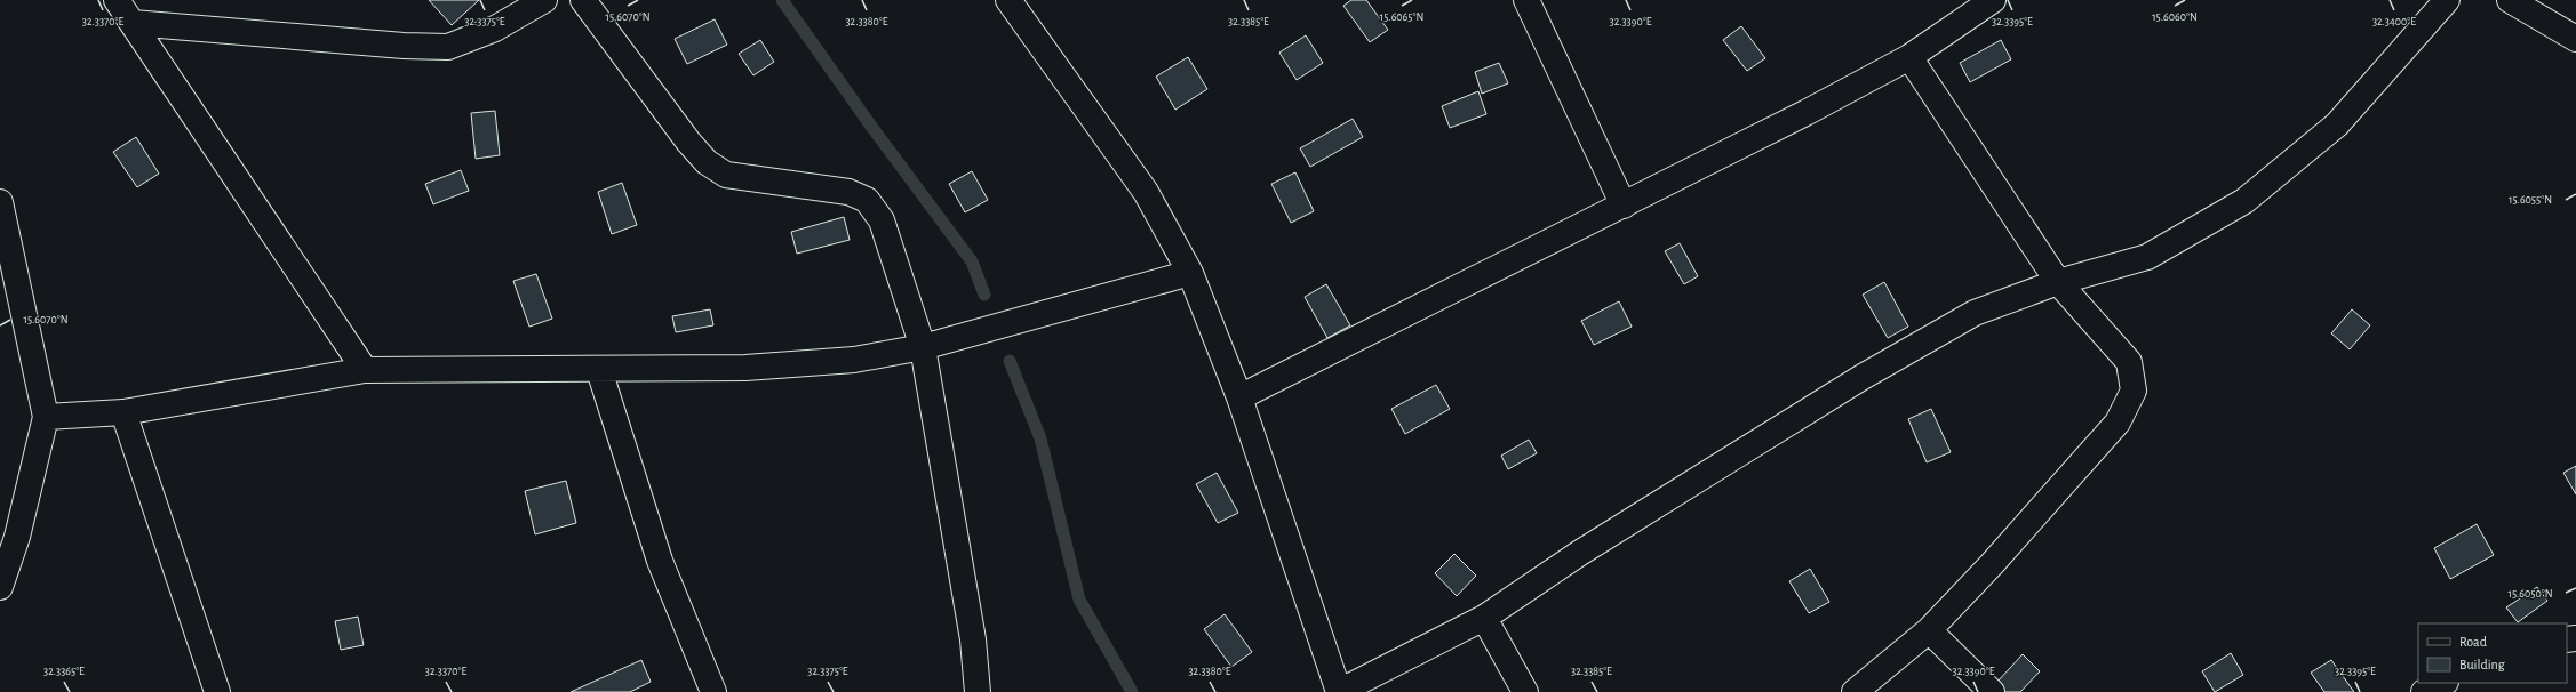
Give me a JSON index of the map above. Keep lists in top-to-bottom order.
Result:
{
  "legend": ["Road", "Building"],
  "coordinates": [
    "15.6070°N",
    "15.6065°N",
    "15.6060°N",
    "32.3370°E",
    "32.3375°E",
    "32.3380°E",
    "32.3385°E",
    "32.3390°E",
    "32.3395°E",
    "32.3400°E",
    "15.6055°N",
    "15.6050°N",
    "32.3365°E"
  ]
}
